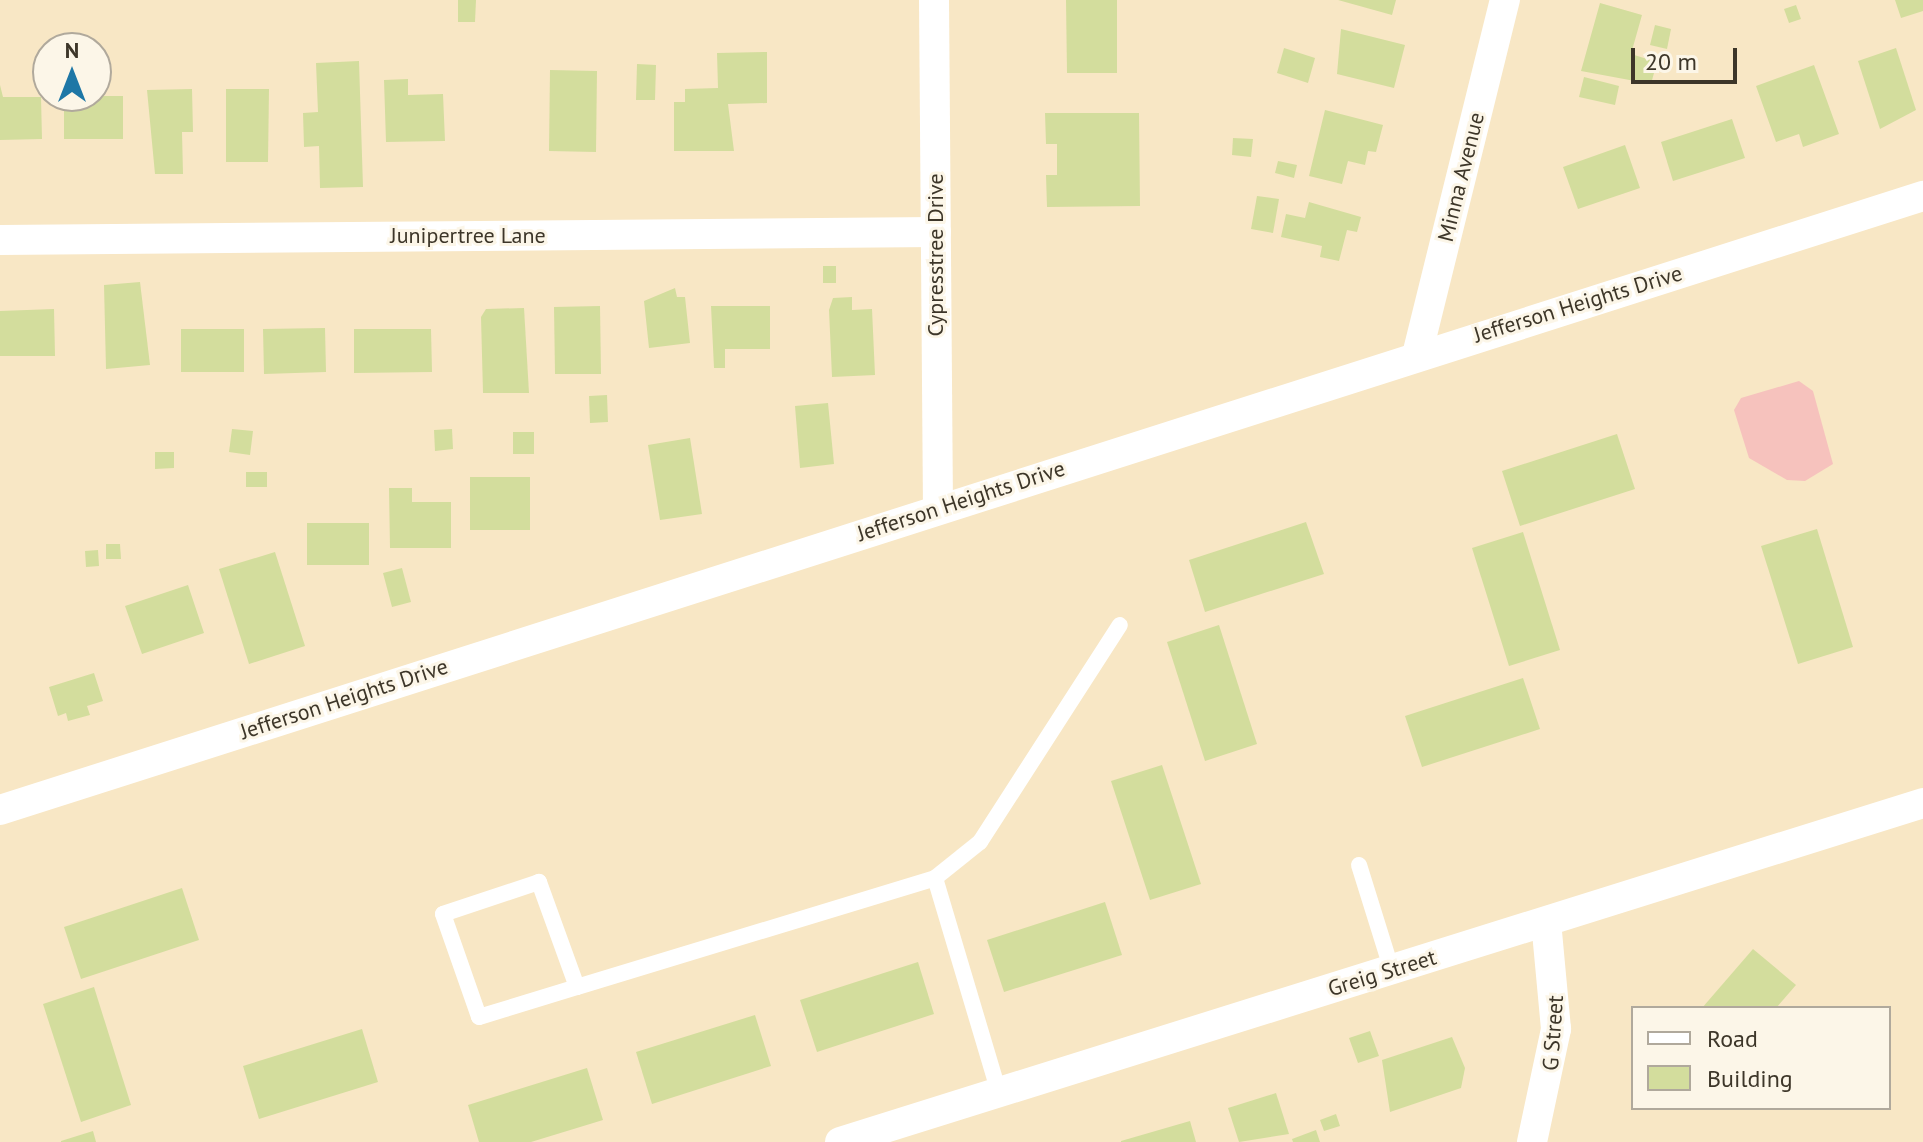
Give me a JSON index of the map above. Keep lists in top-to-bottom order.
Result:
{
  "streets": {
    "street": [
      "Minna Avenue",
      "Junipertree Lane",
      "Cypresstree Drive",
      "Jefferson Heights Drive",
      "Greig Street",
      "G Street"
    ]
  },
  "crossings": [
    ["Minna Avenue", "Jefferson Heights Drive"],
    ["Junipertree Lane", "Cypresstree Drive"],
    ["Cypresstree Drive", "Jefferson Heights Drive"],
    ["Greig Street", "G Street"]
  ],
  "legend": ["Road", "Building"],
  "scale_bar": "20 m",
  "north": "top"
}
